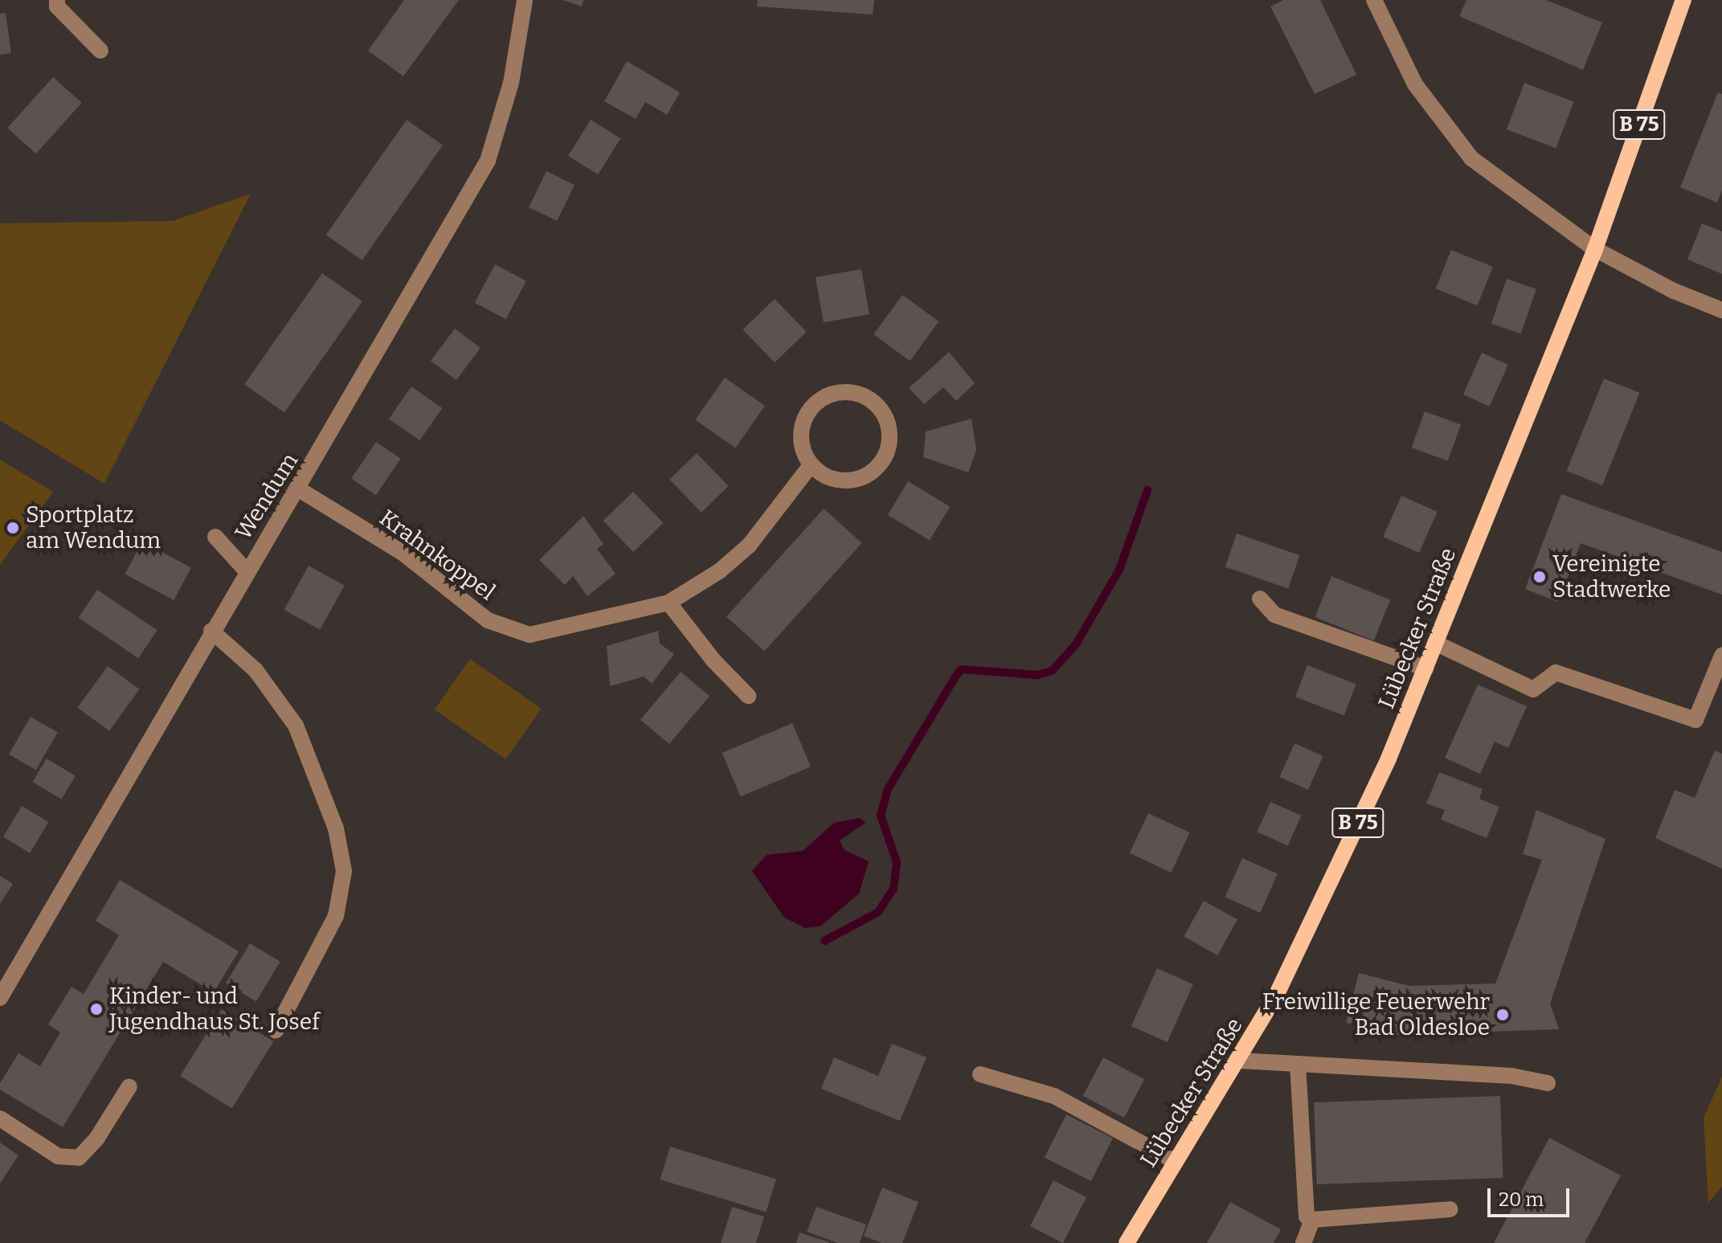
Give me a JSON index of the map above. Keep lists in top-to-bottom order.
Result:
{
  "streets": {
    "main road": ["B 75", "Lübecker Straße"],
    "street": ["Wendum", "Krahnkoppel"]
  },
  "crossings": [
    ["Wendum", "Krahnkoppel"]
  ],
  "places": [
    "Sportplatz am Wendum",
    "Vereinigte Stadtwerke",
    "Kinder- und Jugendhaus St. Josef",
    "Freiwillige Feuerwehr Bad Oldesloe"
  ],
  "scale_bar": "20 m"
}
